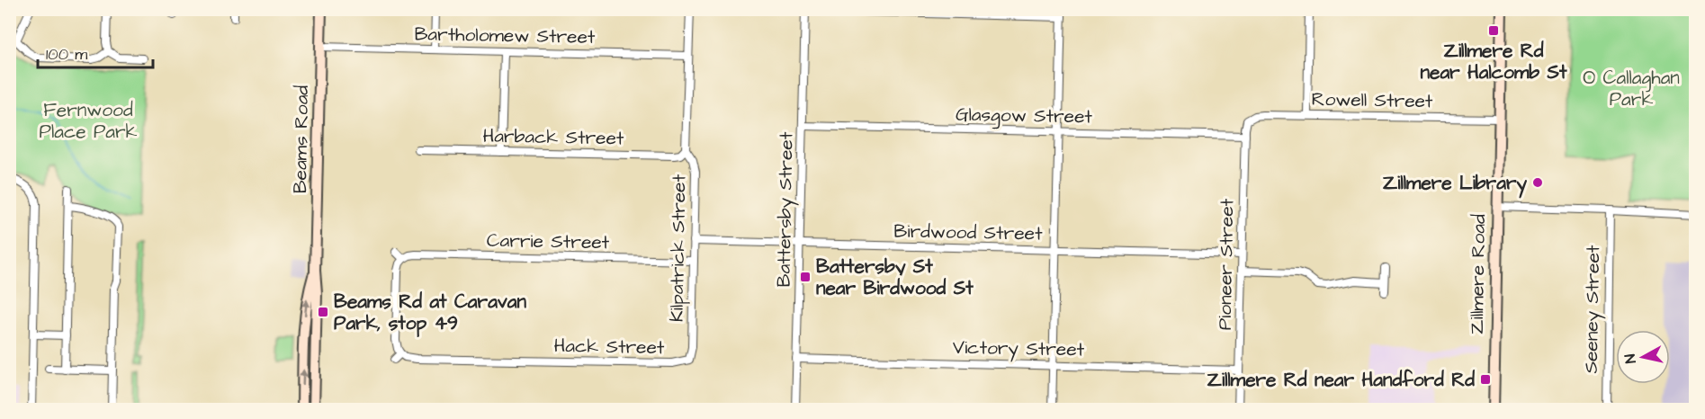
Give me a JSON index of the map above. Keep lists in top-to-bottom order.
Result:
{
  "streets": {
    "main road": ["Beams Road", "Zillmere Road"],
    "street": [
      "Bartholomew Street",
      "Rowell Street",
      "Glasgow Street",
      "Harback Street",
      "Battersby Street",
      "Birdwood Street",
      "Carrie Street",
      "Kilpatrick Street",
      "Pioneer Street",
      "Seeney Street",
      "Hack Street",
      "Victory Street"
    ]
  },
  "crossings": [
    ["Bartholomew Street", "Beams Road"],
    ["Bartholomew Street", "Kilpatrick Street"],
    ["Rowell Street", "Pioneer Street"],
    ["Rowell Street", "Zillmere Road"],
    ["Glasgow Street", "Battersby Street"],
    ["Glasgow Street", "Pioneer Street"],
    ["Harback Street", "Kilpatrick Street"],
    ["Battersby Street", "Birdwood Street"],
    ["Battersby Street", "Victory Street"],
    ["Birdwood Street", "Kilpatrick Street"],
    ["Birdwood Street", "Pioneer Street"],
    ["Carrie Street", "Kilpatrick Street"],
    ["Kilpatrick Street", "Hack Street"],
    ["Pioneer Street", "Victory Street"]
  ],
  "parks": ["O Callaghan Park", "Fernwood Place Park"],
  "places": {
    "transit": [
      "Zillmere Rd near Halcomb St",
      "Battersby St near Birdwood St",
      "Beams Rd at Caravan Park, stop 49",
      "Zillmere Rd near Handford Rd"
    ],
    "other": ["Zillmere Library"]
  },
  "scale_bar": "100 m",
  "north": "left"
}
